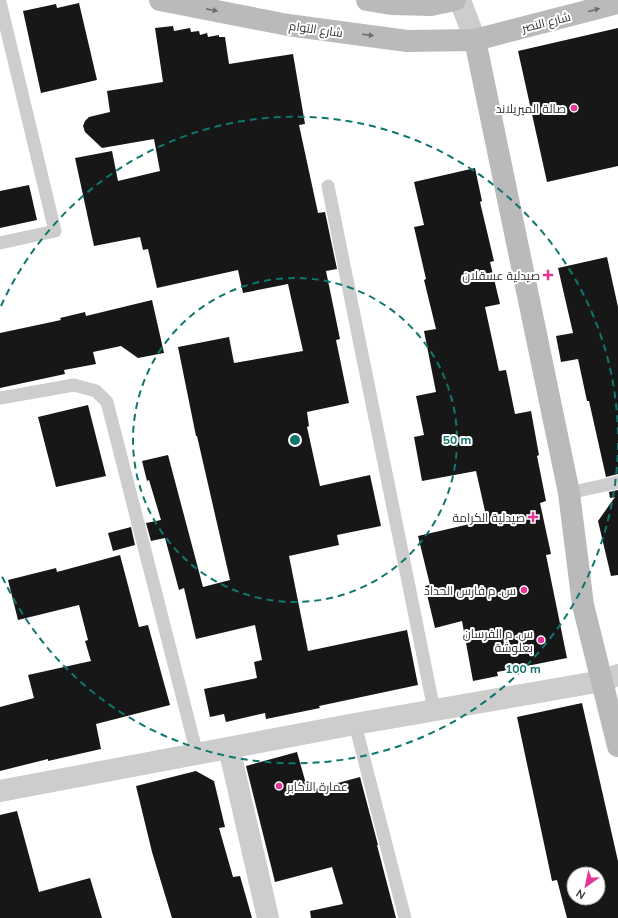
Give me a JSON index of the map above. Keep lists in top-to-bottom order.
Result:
{
  "streets": {
    "street": ["شارع النصر", "شارع التوام"]
  },
  "crossings": [
    ["شارع النصر", "شارع التوام"]
  ],
  "one_way": ["شارع النصر", "شارع التوام"],
  "places": {
    "other": [
      "صالة الميريلاند",
      "س. م فارس الحداد",
      "س. م الفرسان بعلوشة",
      "عمارة الأكابر"
    ],
    "health": ["صيدلية عسقلان", "صيدلية الكرامة"]
  },
  "north": "bottom left",
  "rings": ["50 m", "100 m"]
}
